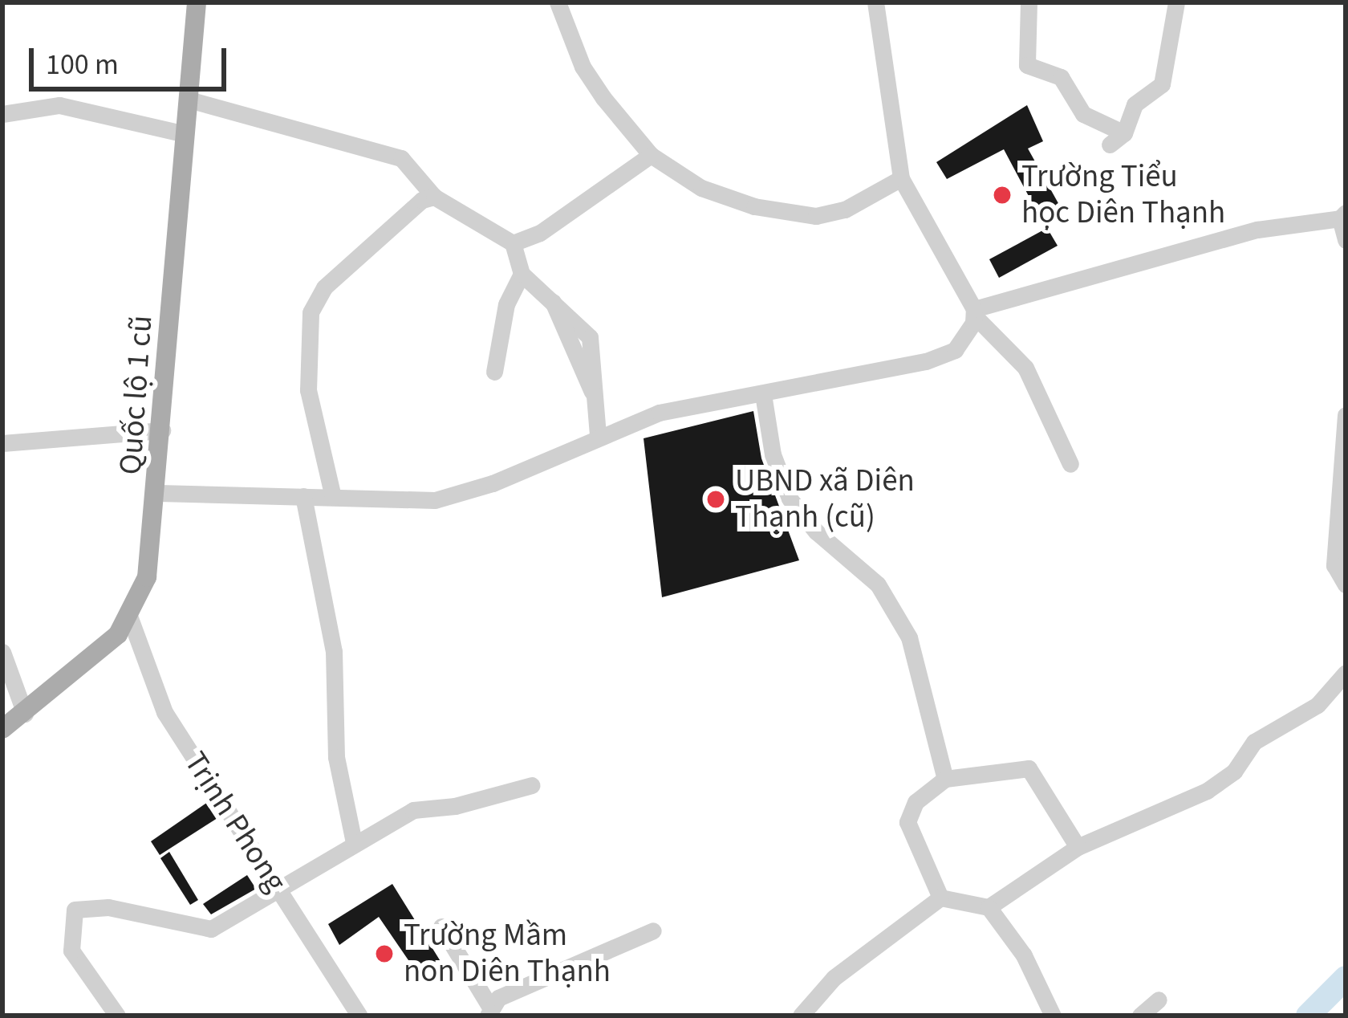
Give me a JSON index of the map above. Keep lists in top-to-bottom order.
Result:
{
  "streets": {
    "main road": ["Quốc lộ 1 cũ"],
    "street": ["Trịnh Phong"]
  },
  "crossings": [
    ["Quốc lộ 1 cũ", "Trịnh Phong"]
  ],
  "places": ["Trường Tiểu học Diên Thạnh", "UBND xã Diên Thạnh (cũ)", "Trường Mầm non Diên Thạnh"],
  "scale_bar": "100 m"
}
